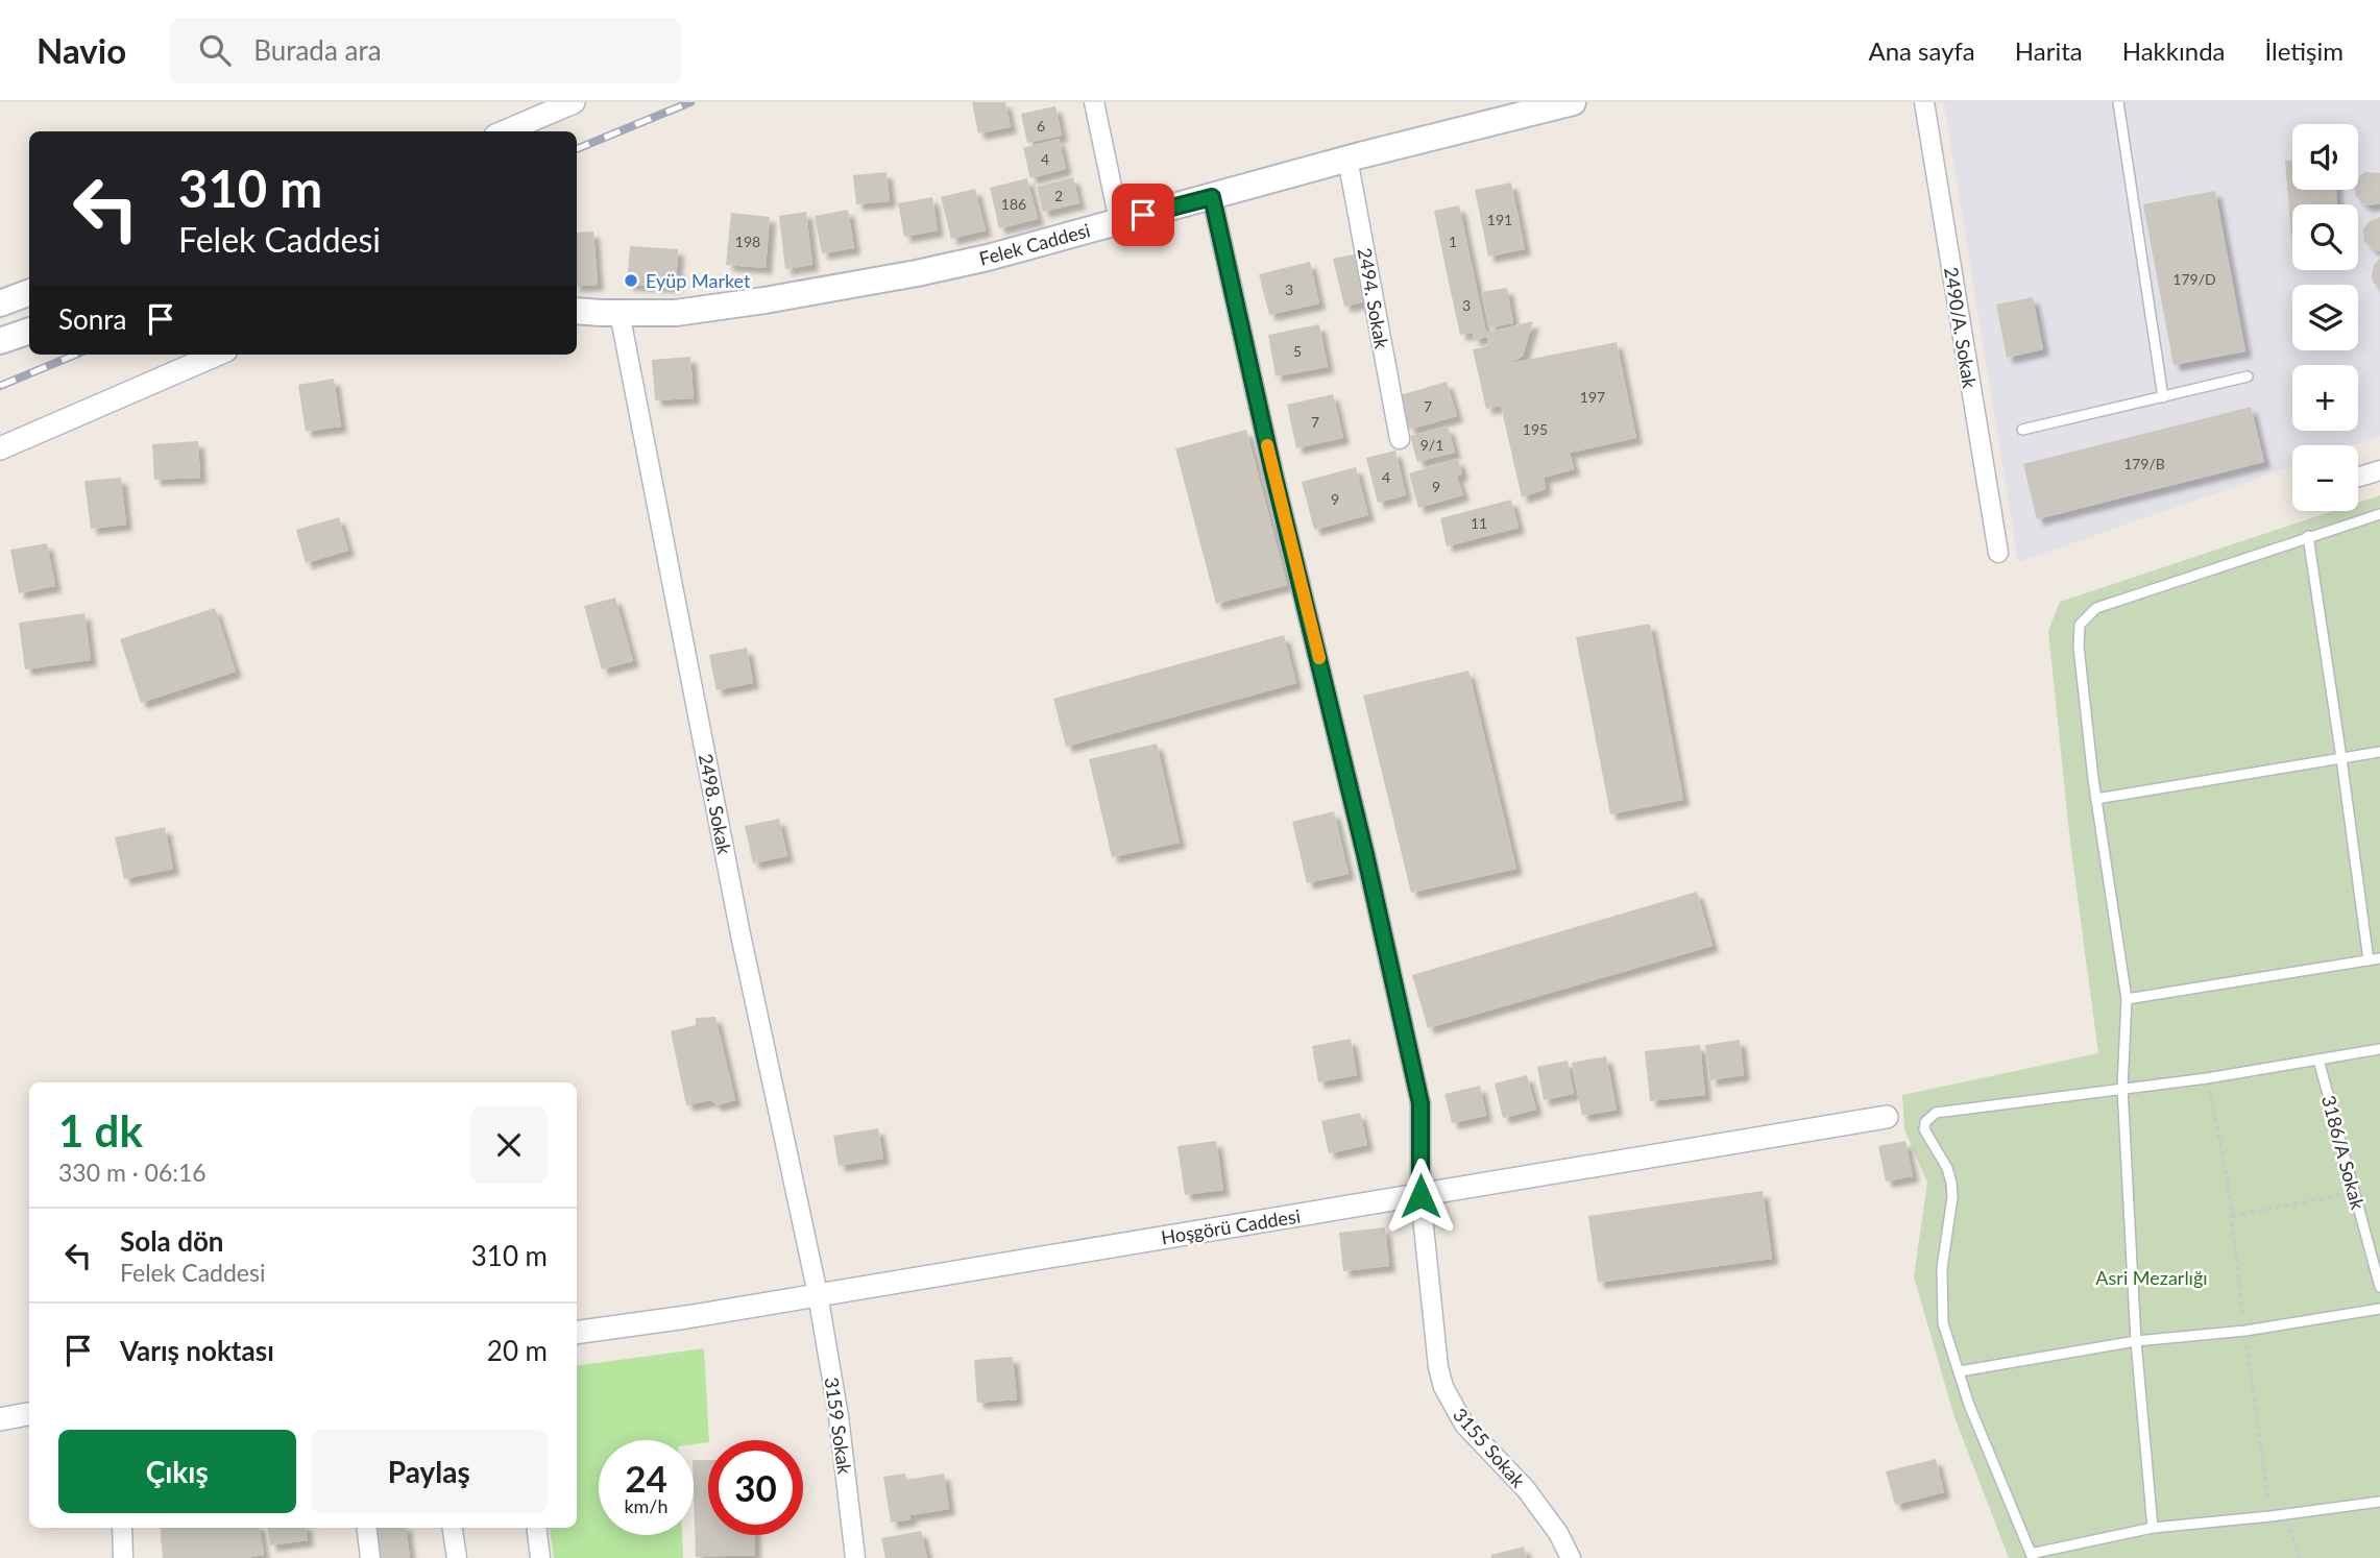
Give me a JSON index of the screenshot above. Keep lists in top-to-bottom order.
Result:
{
  "streets": {
    "main road": ["Felek Caddesi"],
    "street": [
      "2494. Sokak",
      "2490/A. Sokak",
      "2498. Sokak",
      "Hoşgörü Caddesi",
      "3159 Sokak",
      "3155 Sokak"
    ],
    "lane": ["3186/A Sokak"]
  },
  "crossings": [
    ["Felek Caddesi", "2494. Sokak"],
    ["Felek Caddesi", "2498. Sokak"],
    ["Felek Caddesi", "3155 Sokak"],
    ["2498. Sokak", "Hoşgörü Caddesi"],
    ["2498. Sokak", "3159 Sokak"],
    ["Hoşgörü Caddesi", "3159 Sokak"],
    ["Hoşgörü Caddesi", "3155 Sokak"]
  ],
  "parks": ["Asri Mezarlığı"],
  "places": ["Eyüp Market"],
  "house_numbers": [
    "6",
    "4",
    "2",
    "186",
    "191",
    "198",
    "1",
    "179/D",
    "3",
    "3",
    "5",
    "197",
    "7",
    "7",
    "195",
    "9/1",
    "179/B",
    "4",
    "9",
    "9",
    "11"
  ],
  "page": {
    "header": "Navio",
    "search": "Burada ara",
    "nav": [
      "Ana sayfa",
      "Harita",
      "Hakkında",
      "İletişim"
    ],
    "map_buttons": ["+", "−"],
    "turn": ["310 m", "Felek Caddesi"],
    "then": "Sonra",
    "heading": ["1 dk", "330 m · 06:16"],
    "list": [
      {
        "name": "Sola dön",
        "note": "Felek Caddesi",
        "value": "310 m"
      },
      {
        "name": "Varış noktası",
        "value": "20 m"
      }
    ],
    "buttons": ["Çıkış", "Paylaş"],
    "speed": "24 km/h",
    "limit": "30"
  }
}
